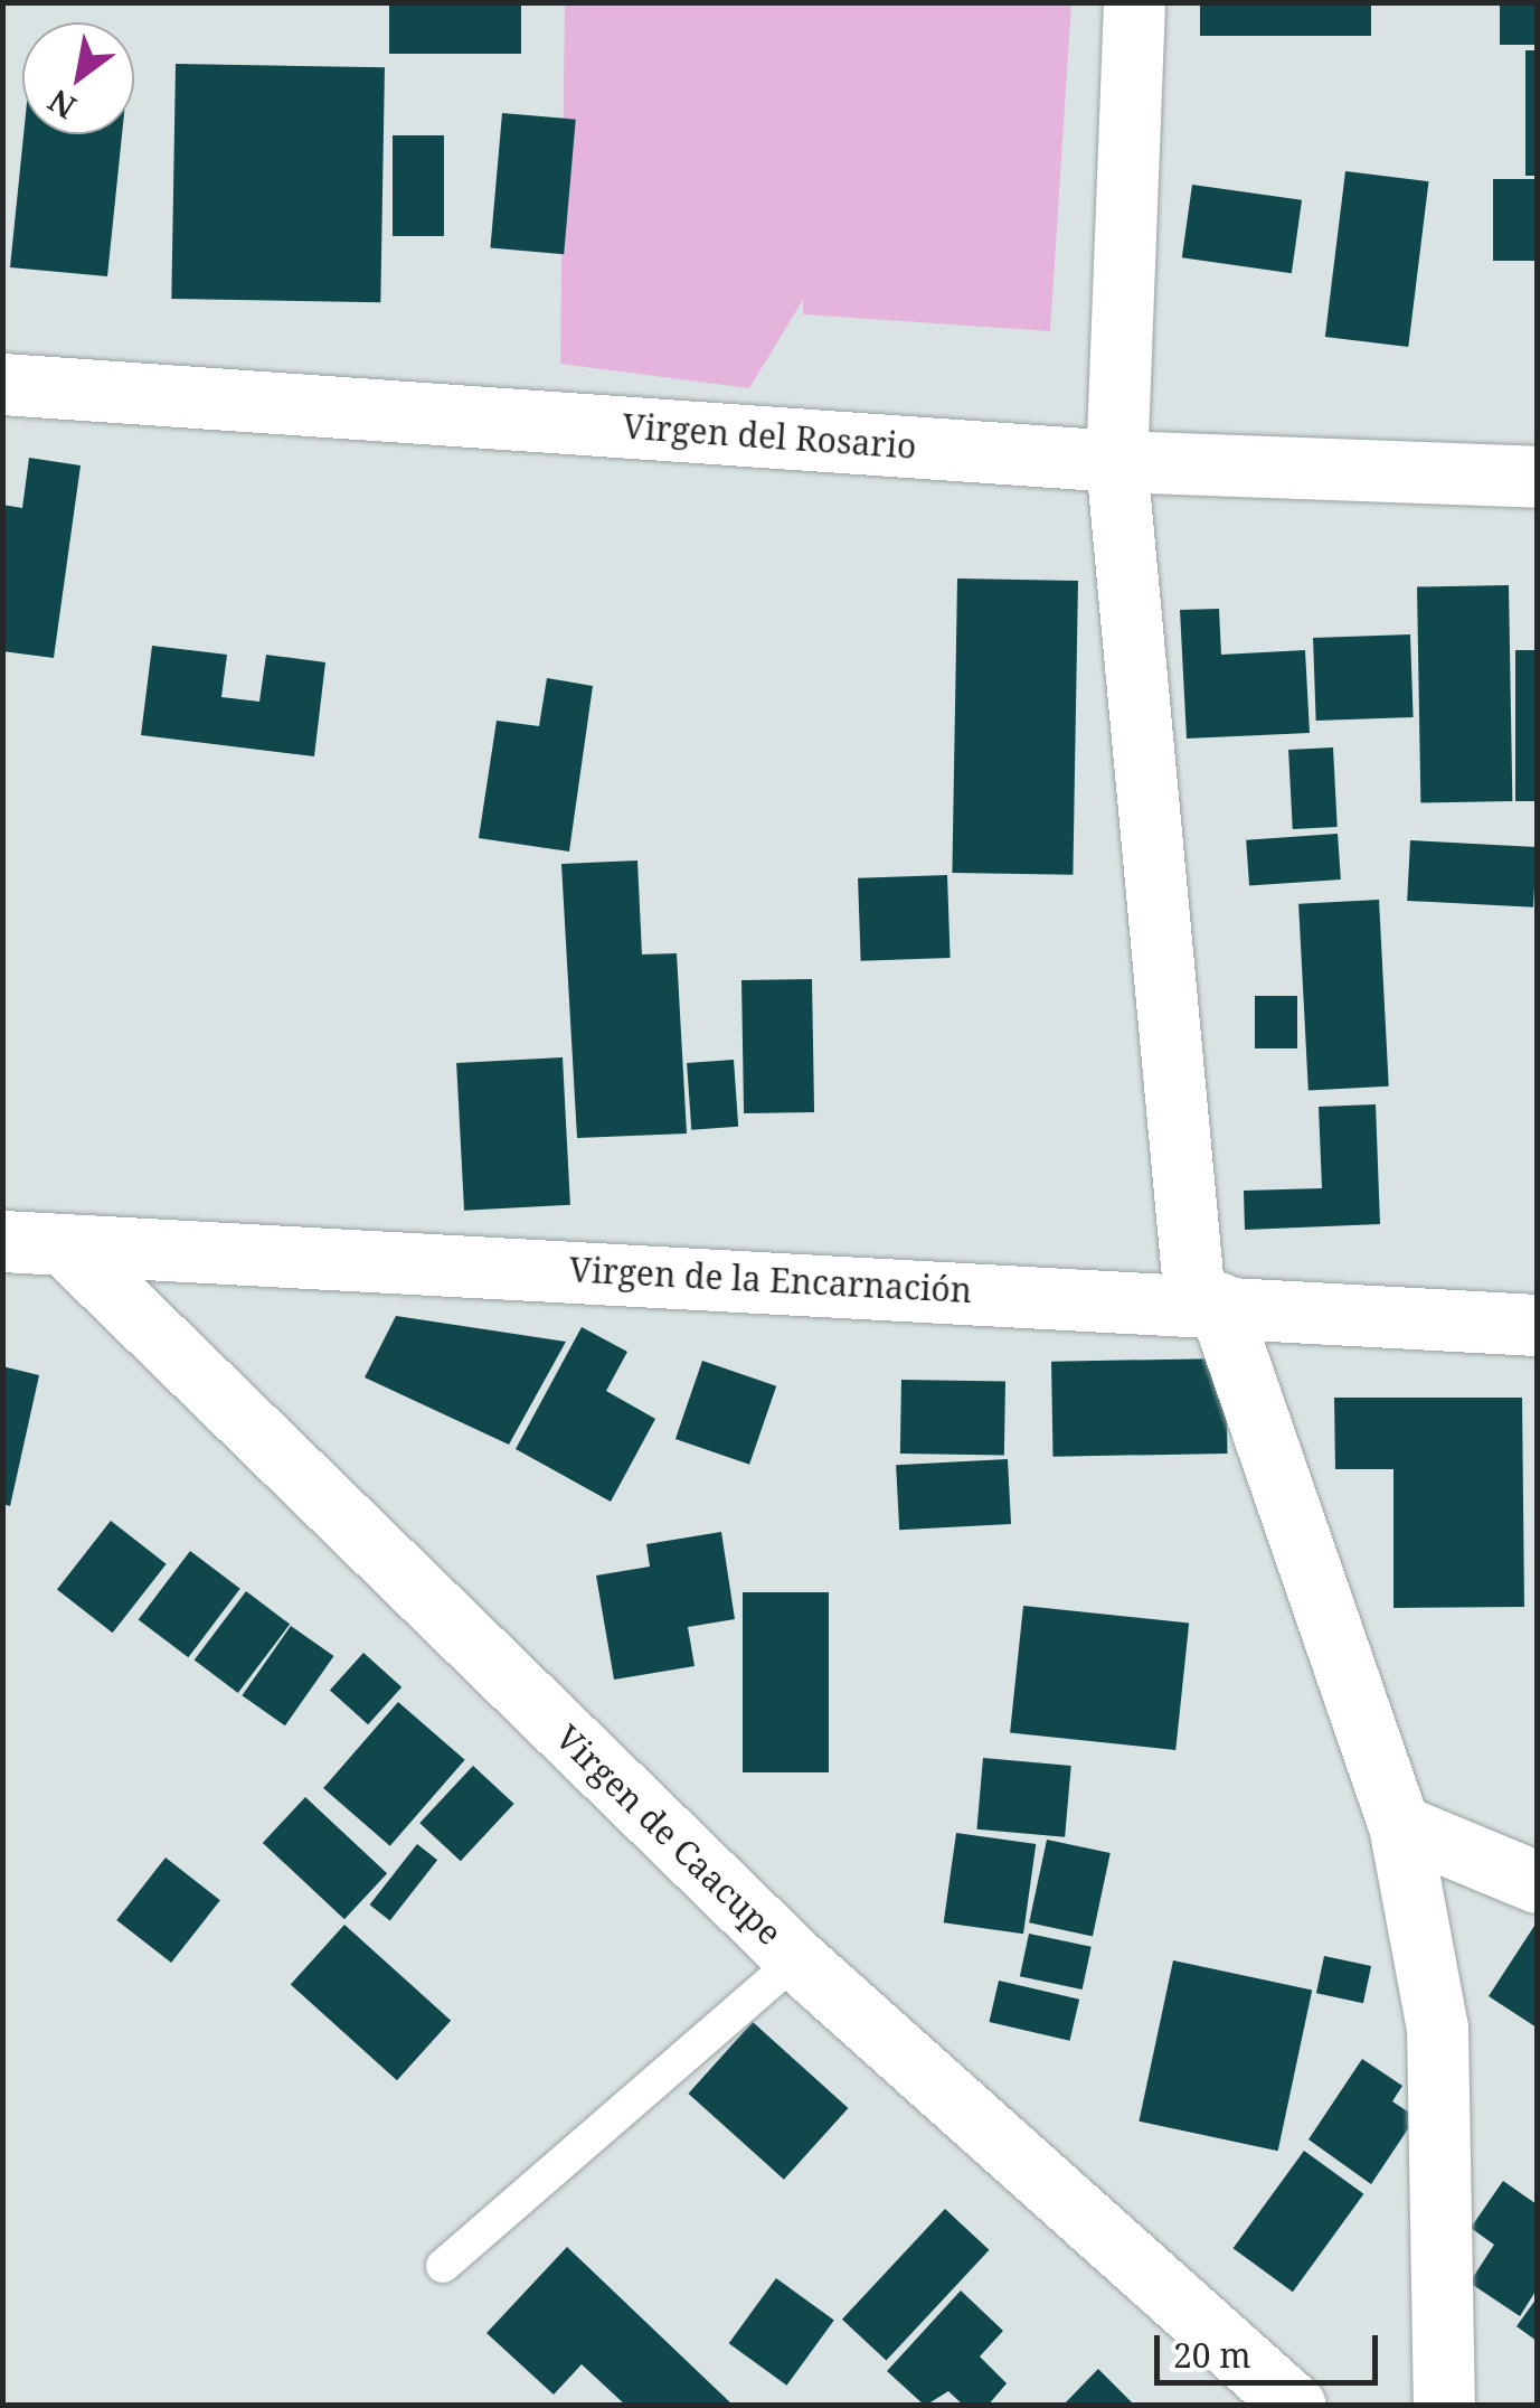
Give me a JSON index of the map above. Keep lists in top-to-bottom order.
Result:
{
  "streets": {
    "street": ["Virgen del Rosario", "Virgen de la Encarnación", "Virgen de Caacupe"]
  },
  "crossings": [
    ["Virgen de la Encarnación", "Virgen de Caacupe"]
  ],
  "scale_bar": "20 m",
  "north": "bottom left"
}
